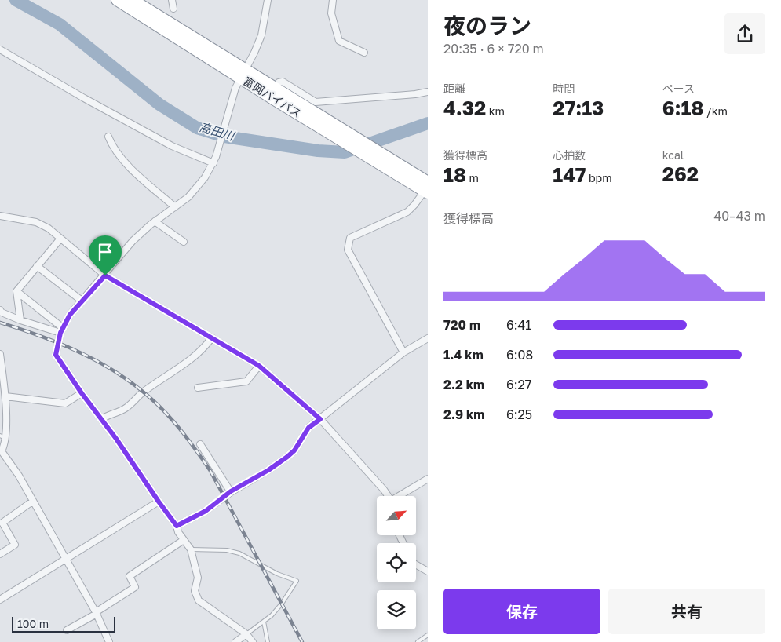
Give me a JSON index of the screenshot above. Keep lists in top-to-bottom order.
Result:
{
  "streets": {
    "highway": ["富岡バイパス"]
  },
  "water": ["高田川"],
  "scale_bar": "100 m",
  "north": "top right",
  "page": {
    "heading": ["夜のラン", "20:35 · 6 × 720 m"],
    "stats": [
      ["距離", "4.32 km"],
      ["時間", "27:13"],
      ["ペース", "6:18 /km"],
      ["獲得標高", "18 m"],
      ["心拍数", "147 bpm"],
      ["kcal", "262"]
    ],
    "chart": ["獲得標高", "40–43 m"],
    "list": [
      {
        "name": "720 m",
        "note": "6:41"
      },
      {
        "name": "1.4 km",
        "note": "6:08"
      },
      {
        "name": "2.2 km",
        "note": "6:27"
      },
      {
        "name": "2.9 km",
        "note": "6:25"
      }
    ],
    "buttons": ["保存", "共有"],
    "scale": "100 m"
  }
}
